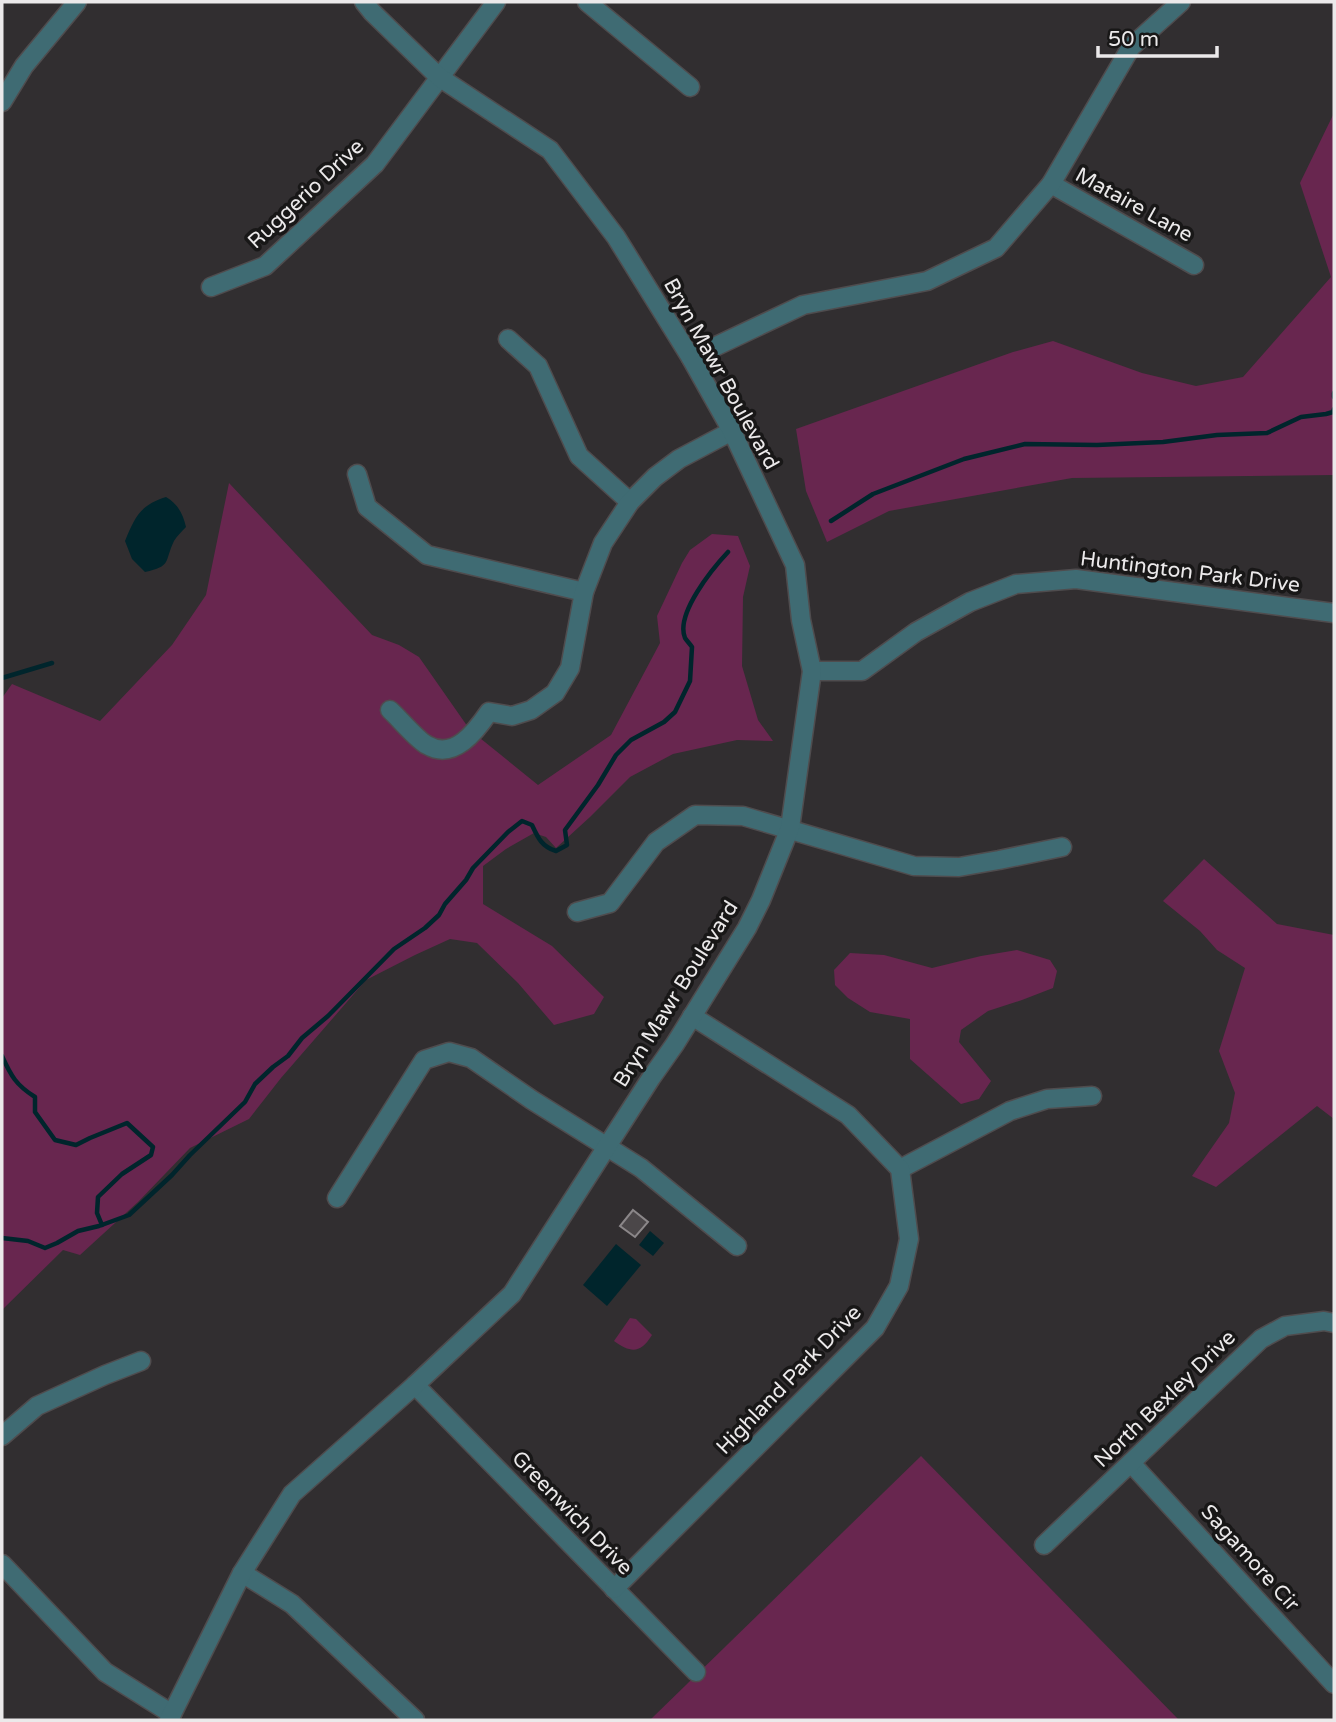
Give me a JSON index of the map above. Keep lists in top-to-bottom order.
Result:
{
  "streets": {
    "street": [
      "Ruggerio Drive",
      "Mataire Lane",
      "Bryn Mawr Boulevard",
      "Huntington Park Drive",
      "Highland Park Drive",
      "North Bexley Drive",
      "Greenwich Drive",
      "Sagamore Cir"
    ]
  },
  "crossings": [
    ["Ruggerio Drive", "Bryn Mawr Boulevard"],
    ["Bryn Mawr Boulevard", "Huntington Park Drive"],
    ["Bryn Mawr Boulevard", "Greenwich Drive"],
    ["Highland Park Drive", "Greenwich Drive"],
    ["North Bexley Drive", "Sagamore Cir"]
  ],
  "scale_bar": "50 m"
}
